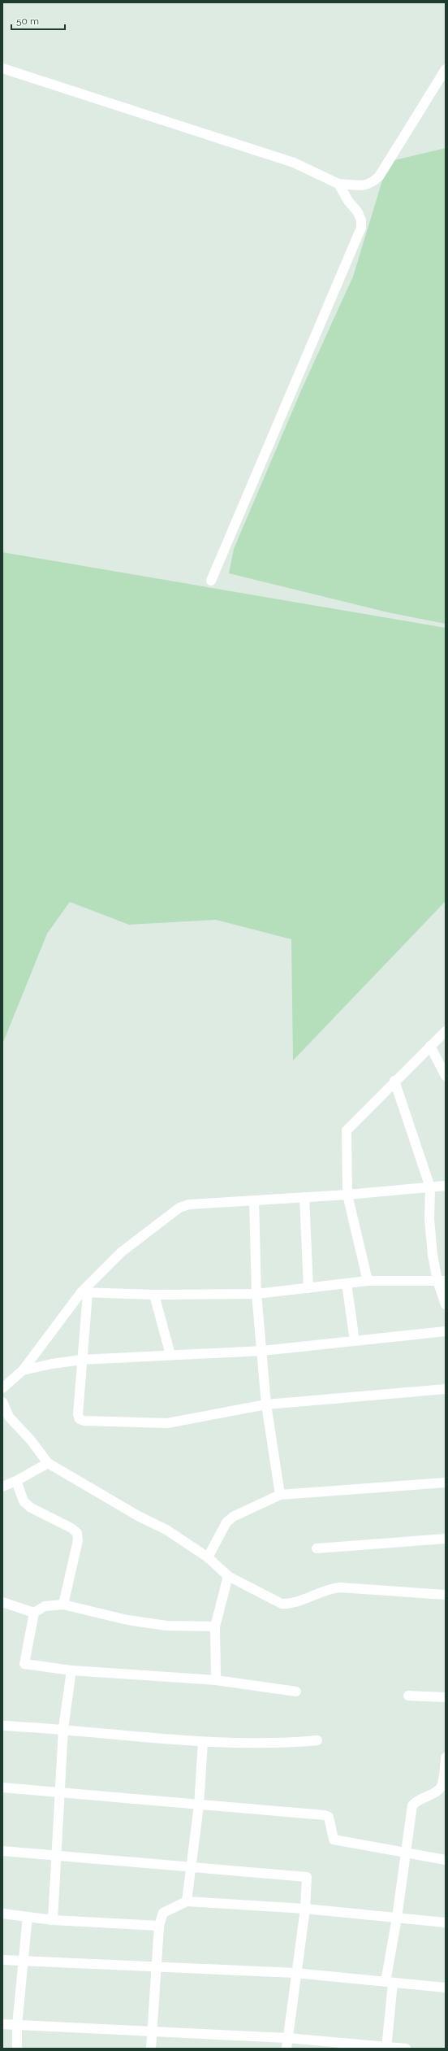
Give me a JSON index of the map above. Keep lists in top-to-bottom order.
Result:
{
  "scale_bar": "50 m"
}
